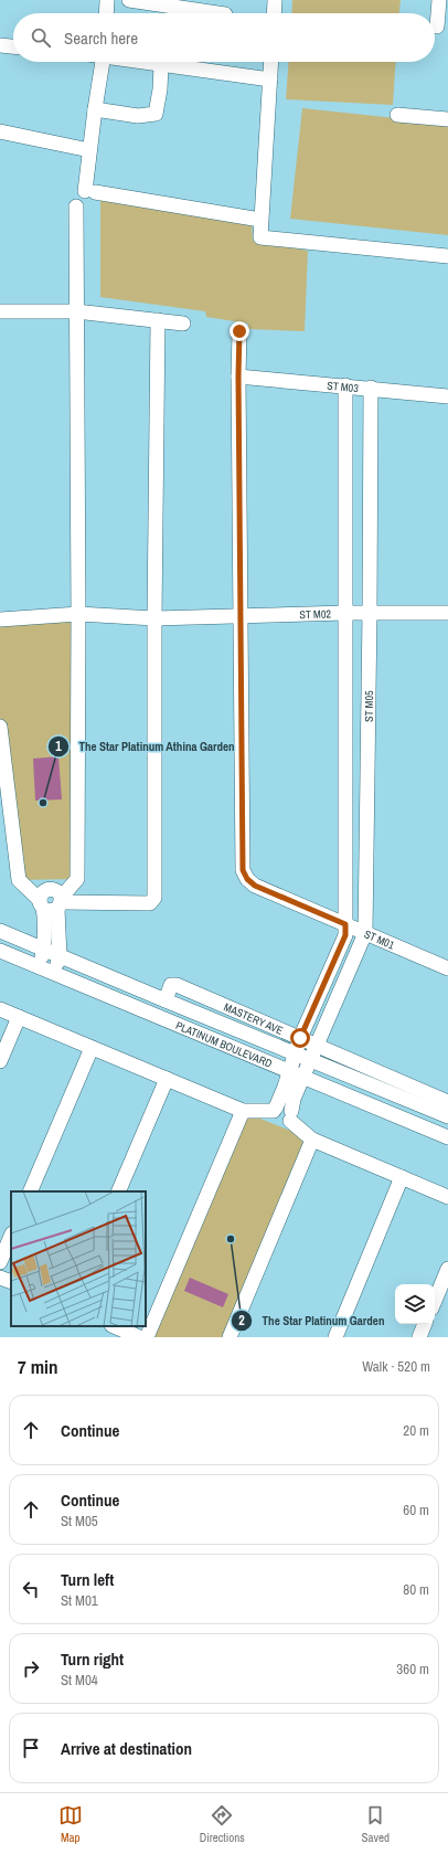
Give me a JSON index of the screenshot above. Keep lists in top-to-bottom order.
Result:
{
  "streets": {
    "street": [
      "ST M03",
      "ST M02",
      "ST M05",
      "ST M01",
      "MASTERY AVE",
      "PLATINUM BOULEVARD"
    ]
  },
  "crossings": [
    ["ST M03", "ST M05"],
    ["ST M02", "ST M05"],
    ["ST M02", "ST M01"],
    ["ST M05", "ST M01"],
    ["ST M05", "MASTERY AVE"],
    ["ST M05", "PLATINUM BOULEVARD"],
    ["MASTERY AVE", "PLATINUM BOULEVARD"]
  ],
  "places": ["The Star Platinum Athina Garden", "The Star Platinum Garden"],
  "page": {
    "search": "Search here",
    "heading": ["7 min", "Walk · 520 m"],
    "list": [
      ["Continue", "20 m"],
      ["Continue", "St M05", "60 m"],
      ["Turn left", "St M01", "80 m"],
      ["Turn right", "St M04", "360 m"],
      "Arrive at destination"
    ],
    "nav": ["Map", "Directions", "Saved"]
  }
}
